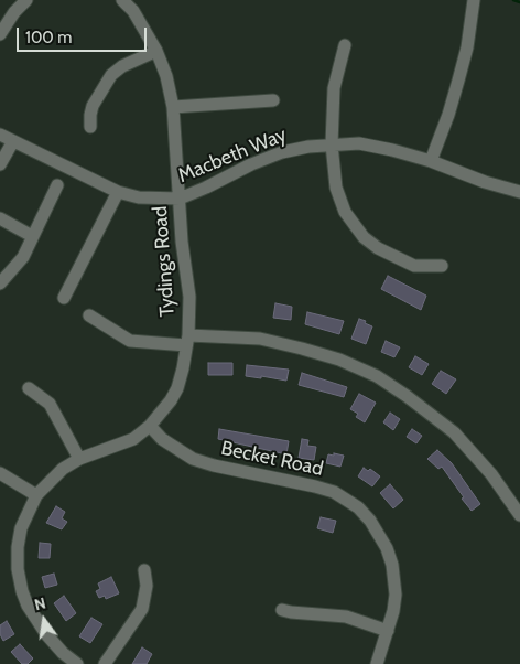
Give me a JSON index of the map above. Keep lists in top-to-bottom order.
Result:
{
  "streets": {
    "street": ["Macbeth Way", "Tydings Road", "Becket Road"]
  },
  "crossings": [
    ["Macbeth Way", "Tydings Road"],
    ["Tydings Road", "Becket Road"]
  ],
  "scale_bar": "100 m",
  "north": "top"
}
